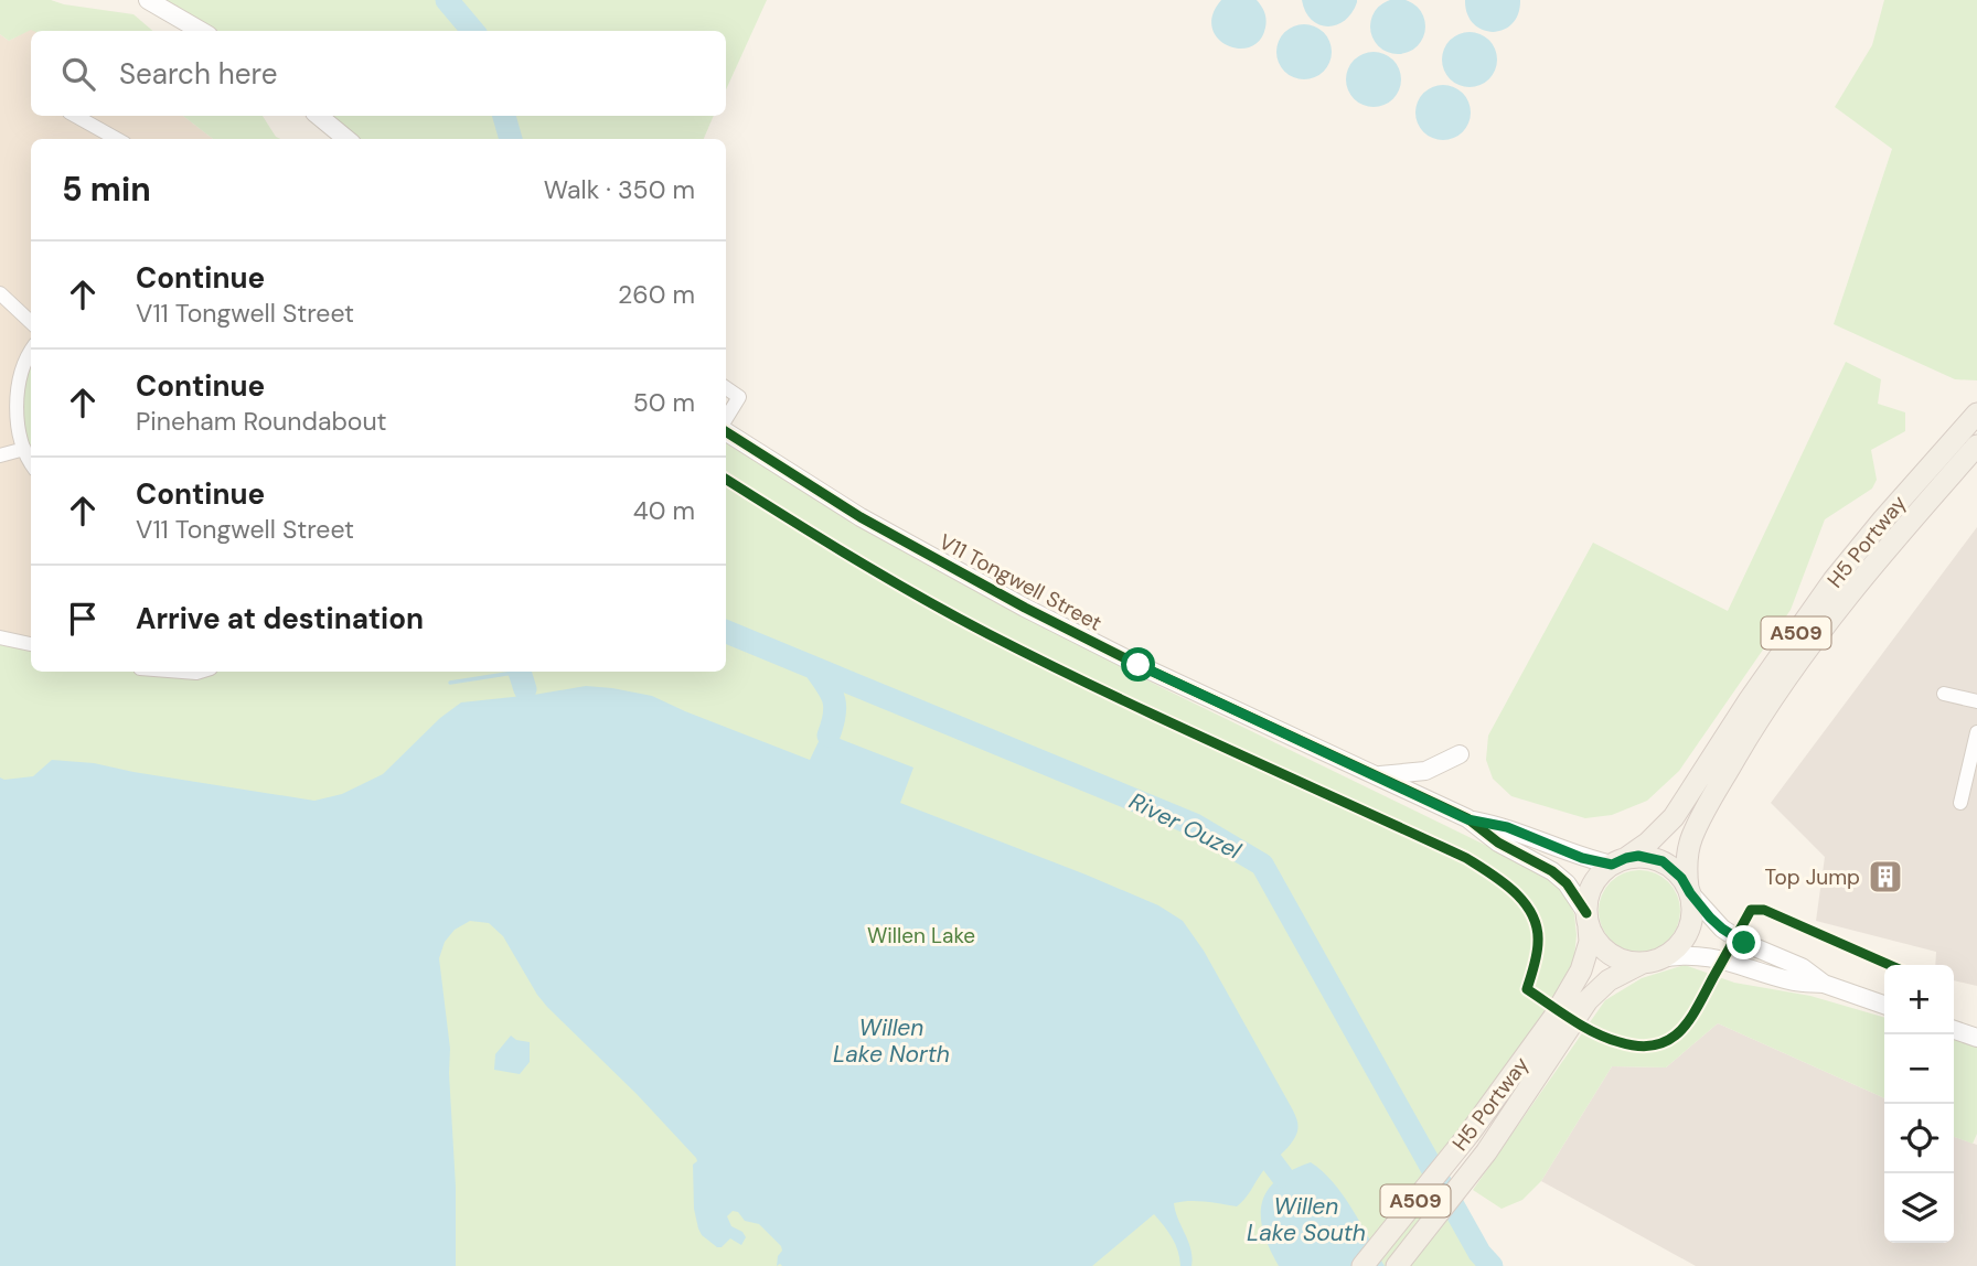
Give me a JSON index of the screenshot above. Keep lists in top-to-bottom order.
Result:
{
  "streets": {
    "main road": ["H5 Portway", "A509"],
    "street": ["V11 Tongwell Street"]
  },
  "crossings": [
    ["H5 Portway", "V11 Tongwell Street"],
    ["H5 Portway", "A509"],
    ["V11 Tongwell Street", "A509"]
  ],
  "water": ["River Ouzel", "Willen Lake North", "Willen Lake South"],
  "parks": ["Willen Lake"],
  "places": {
    "building": ["Top Jump"]
  },
  "page": {
    "search": "Search here",
    "heading": ["5 min", "Walk · 350 m"],
    "list": [
      ["Continue", "V11 Tongwell Street", "260 m"],
      ["Continue", "Pineham Roundabout", "50 m"],
      ["Continue", "V11 Tongwell Street", "40 m"],
      "Arrive at destination"
    ],
    "map_buttons": ["+", "−"]
  }
}
